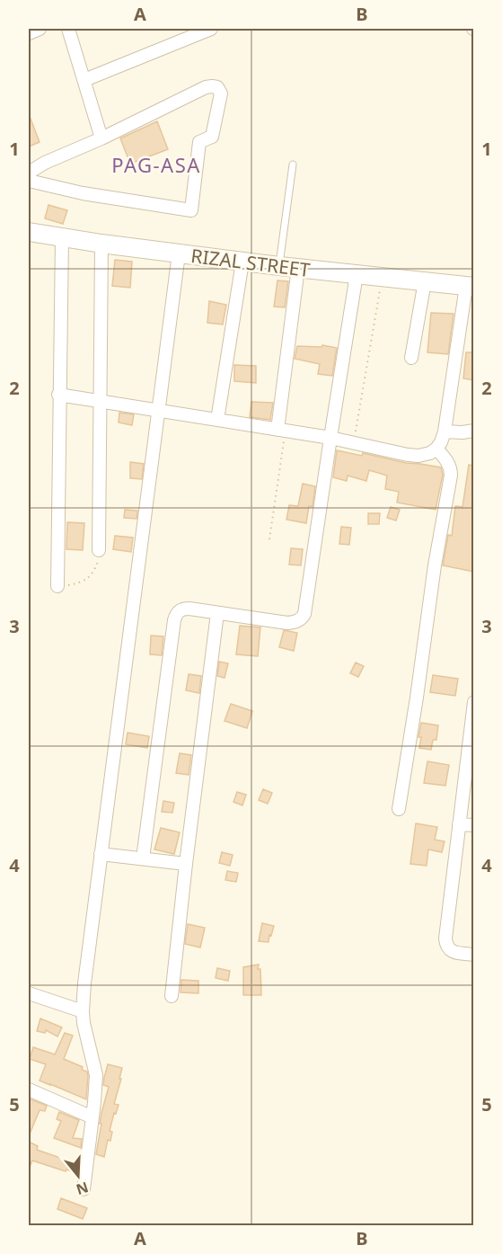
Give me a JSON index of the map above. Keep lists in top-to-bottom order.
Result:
{
  "streets": {
    "street": ["RIZAL STREET"]
  },
  "districts": ["PAG-ASA"],
  "north": "bottom",
  "grid": {
    "columns": ["A", "B"],
    "rows": [
      "1",
      "2",
      "3",
      "4",
      "5"
    ]
  }
}
